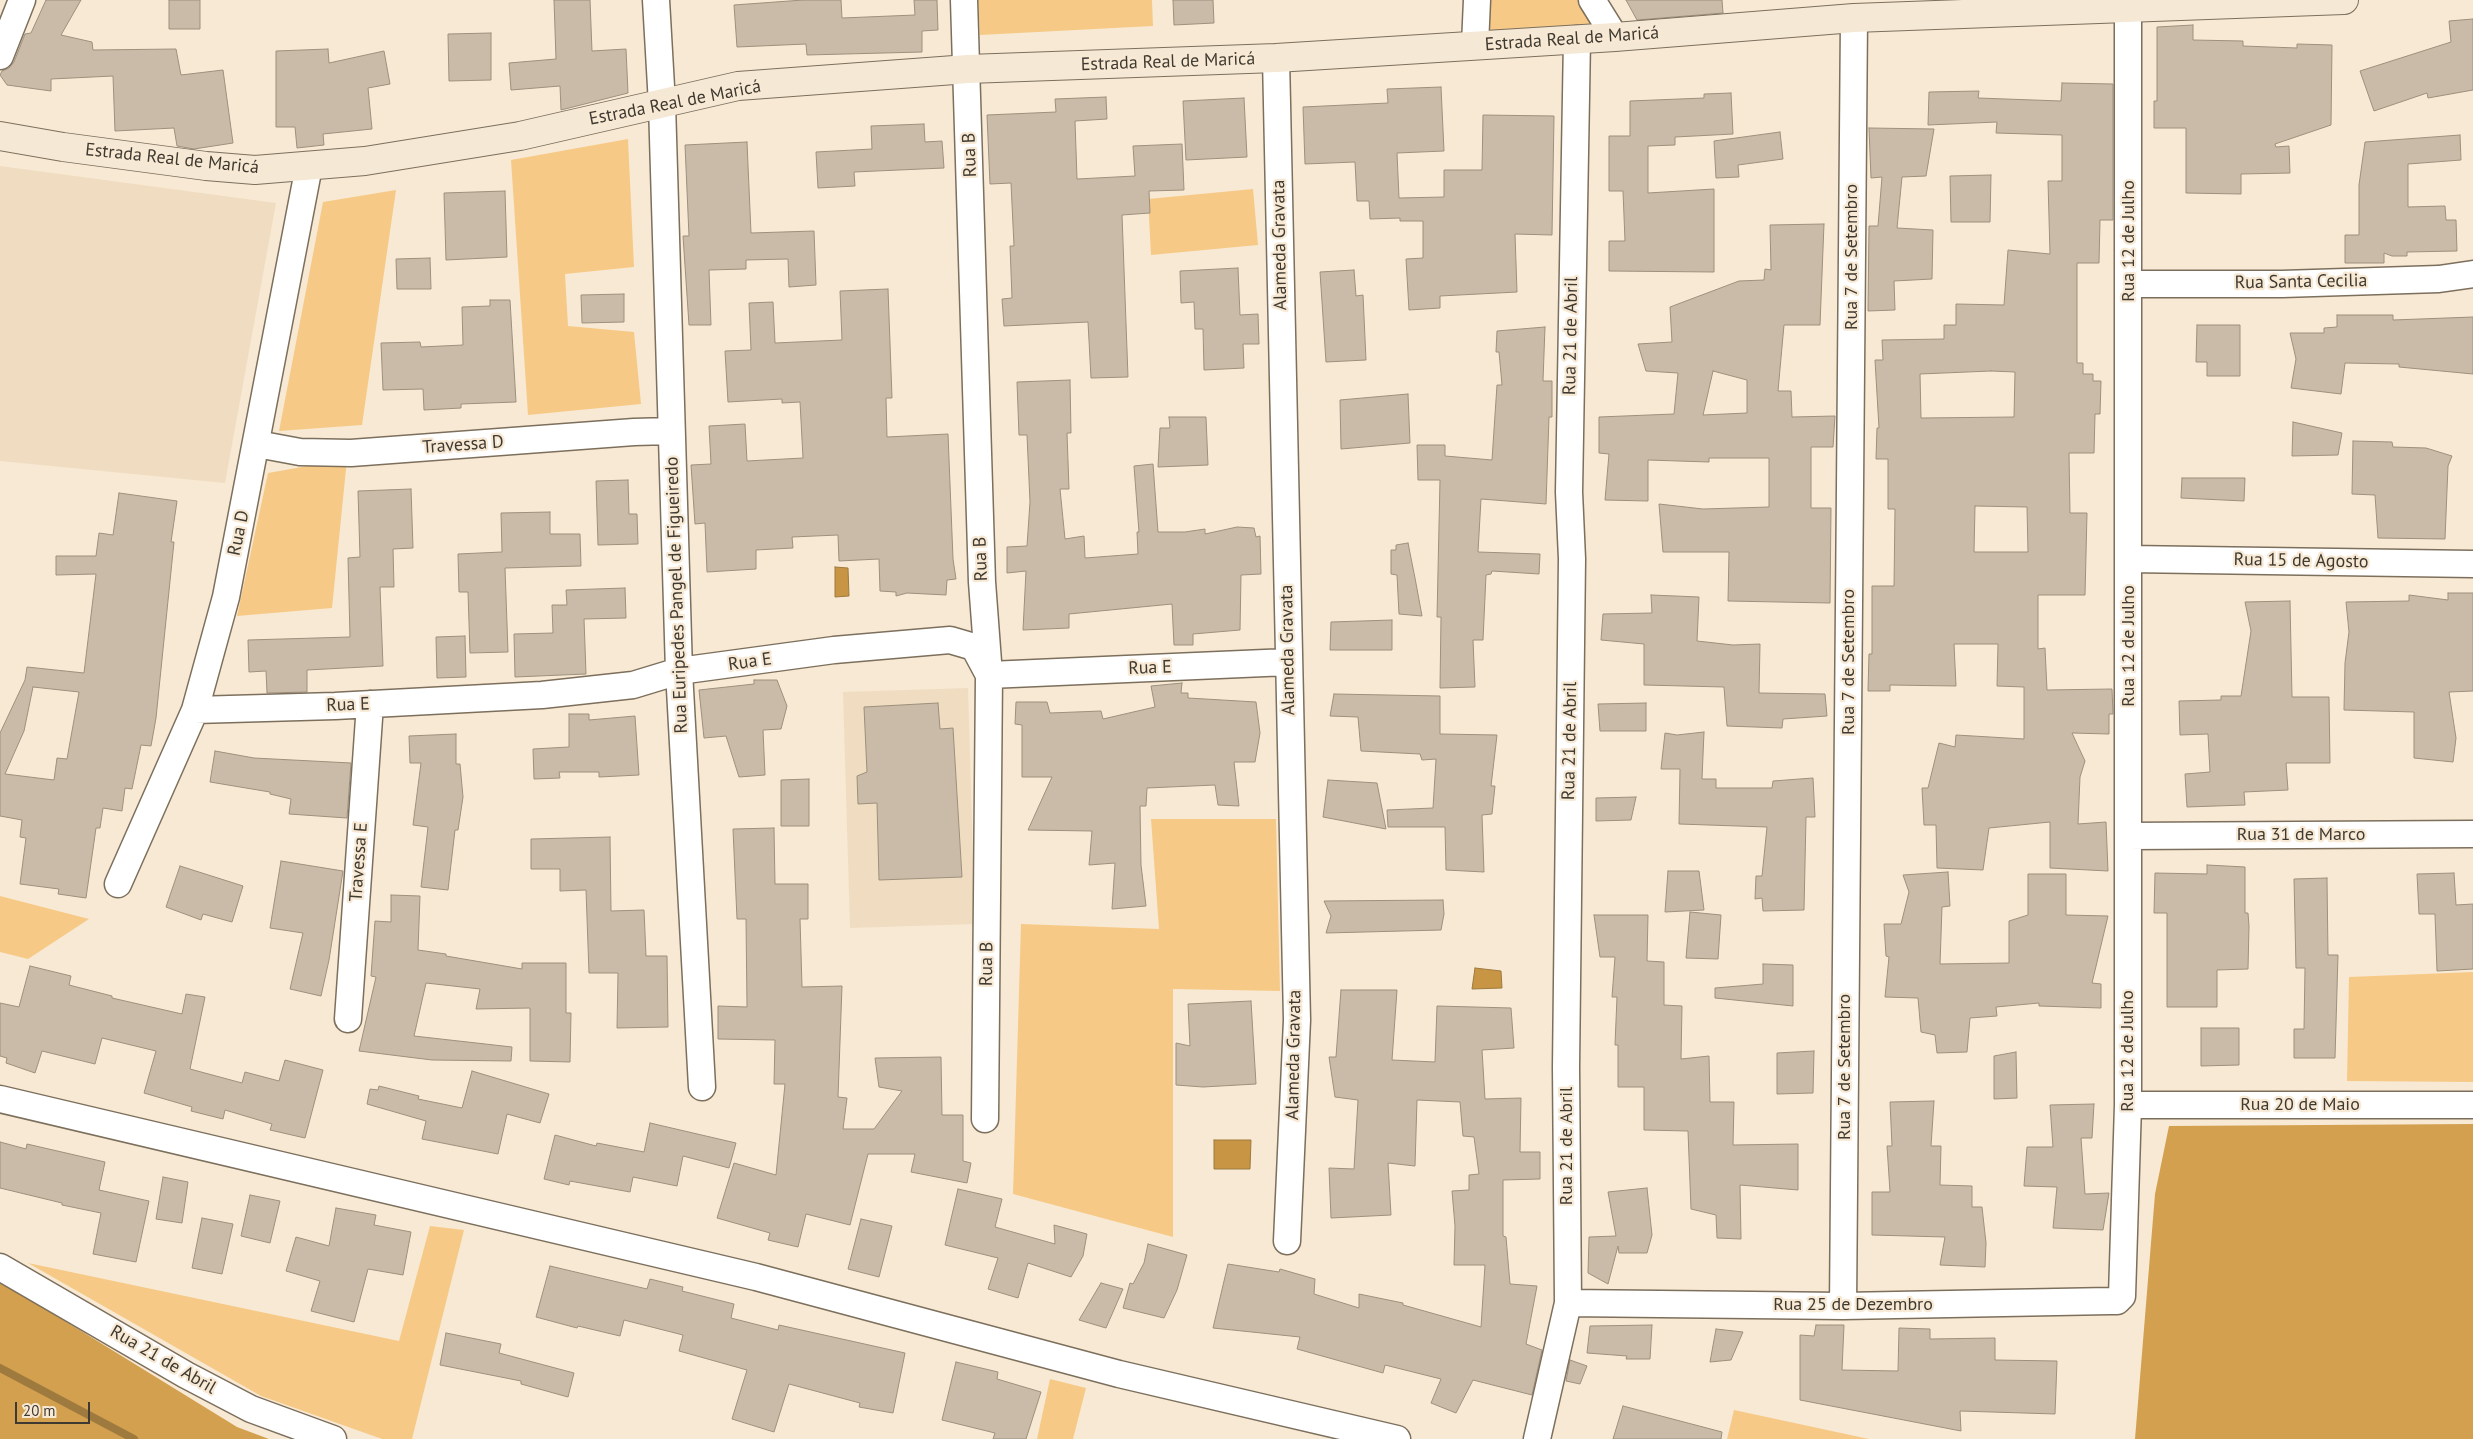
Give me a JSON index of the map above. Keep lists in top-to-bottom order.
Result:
{
  "streets": {
    "main road": ["Estrada Real de Maricá"],
    "street": [
      "Rua B",
      "Rua 12 de Julho",
      "Alameda Gravata",
      "Rua 7 de Setembro",
      "Rua Santa Cecilia",
      "Rua 21 de Abril",
      "Travessa D",
      "Rua D",
      "Rua 15 de Agosto",
      "Rua Euripedes Pangel de Figueiredo",
      "Rua E",
      "Rua 31 de Marco",
      "Travessa E",
      "Rua 20 de Maio",
      "Rua 25 de Dezembro"
    ]
  },
  "crossings": [
    ["Estrada Real de Maricá", "Rua B"],
    ["Estrada Real de Maricá", "Rua 12 de Julho"],
    ["Estrada Real de Maricá", "Alameda Gravata"],
    ["Estrada Real de Maricá", "Rua 7 de Setembro"],
    ["Estrada Real de Maricá", "Rua 21 de Abril"],
    ["Estrada Real de Maricá", "Rua D"],
    ["Estrada Real de Maricá", "Rua Euripedes Pangel de Figueiredo"],
    ["Rua B", "Rua E"],
    ["Rua 12 de Julho", "Rua Santa Cecilia"],
    ["Rua 12 de Julho", "Rua 15 de Agosto"],
    ["Rua 12 de Julho", "Rua 31 de Marco"],
    ["Rua 12 de Julho", "Rua 20 de Maio"],
    ["Rua 12 de Julho", "Rua 25 de Dezembro"],
    ["Alameda Gravata", "Rua E"],
    ["Rua 7 de Setembro", "Rua 25 de Dezembro"],
    ["Rua 21 de Abril", "Rua 25 de Dezembro"],
    ["Travessa D", "Rua D"],
    ["Travessa D", "Rua Euripedes Pangel de Figueiredo"],
    ["Rua D", "Rua E"],
    ["Rua Euripedes Pangel de Figueiredo", "Rua E"],
    ["Rua E", "Travessa E"]
  ],
  "scale_bar": "20 m"
}
